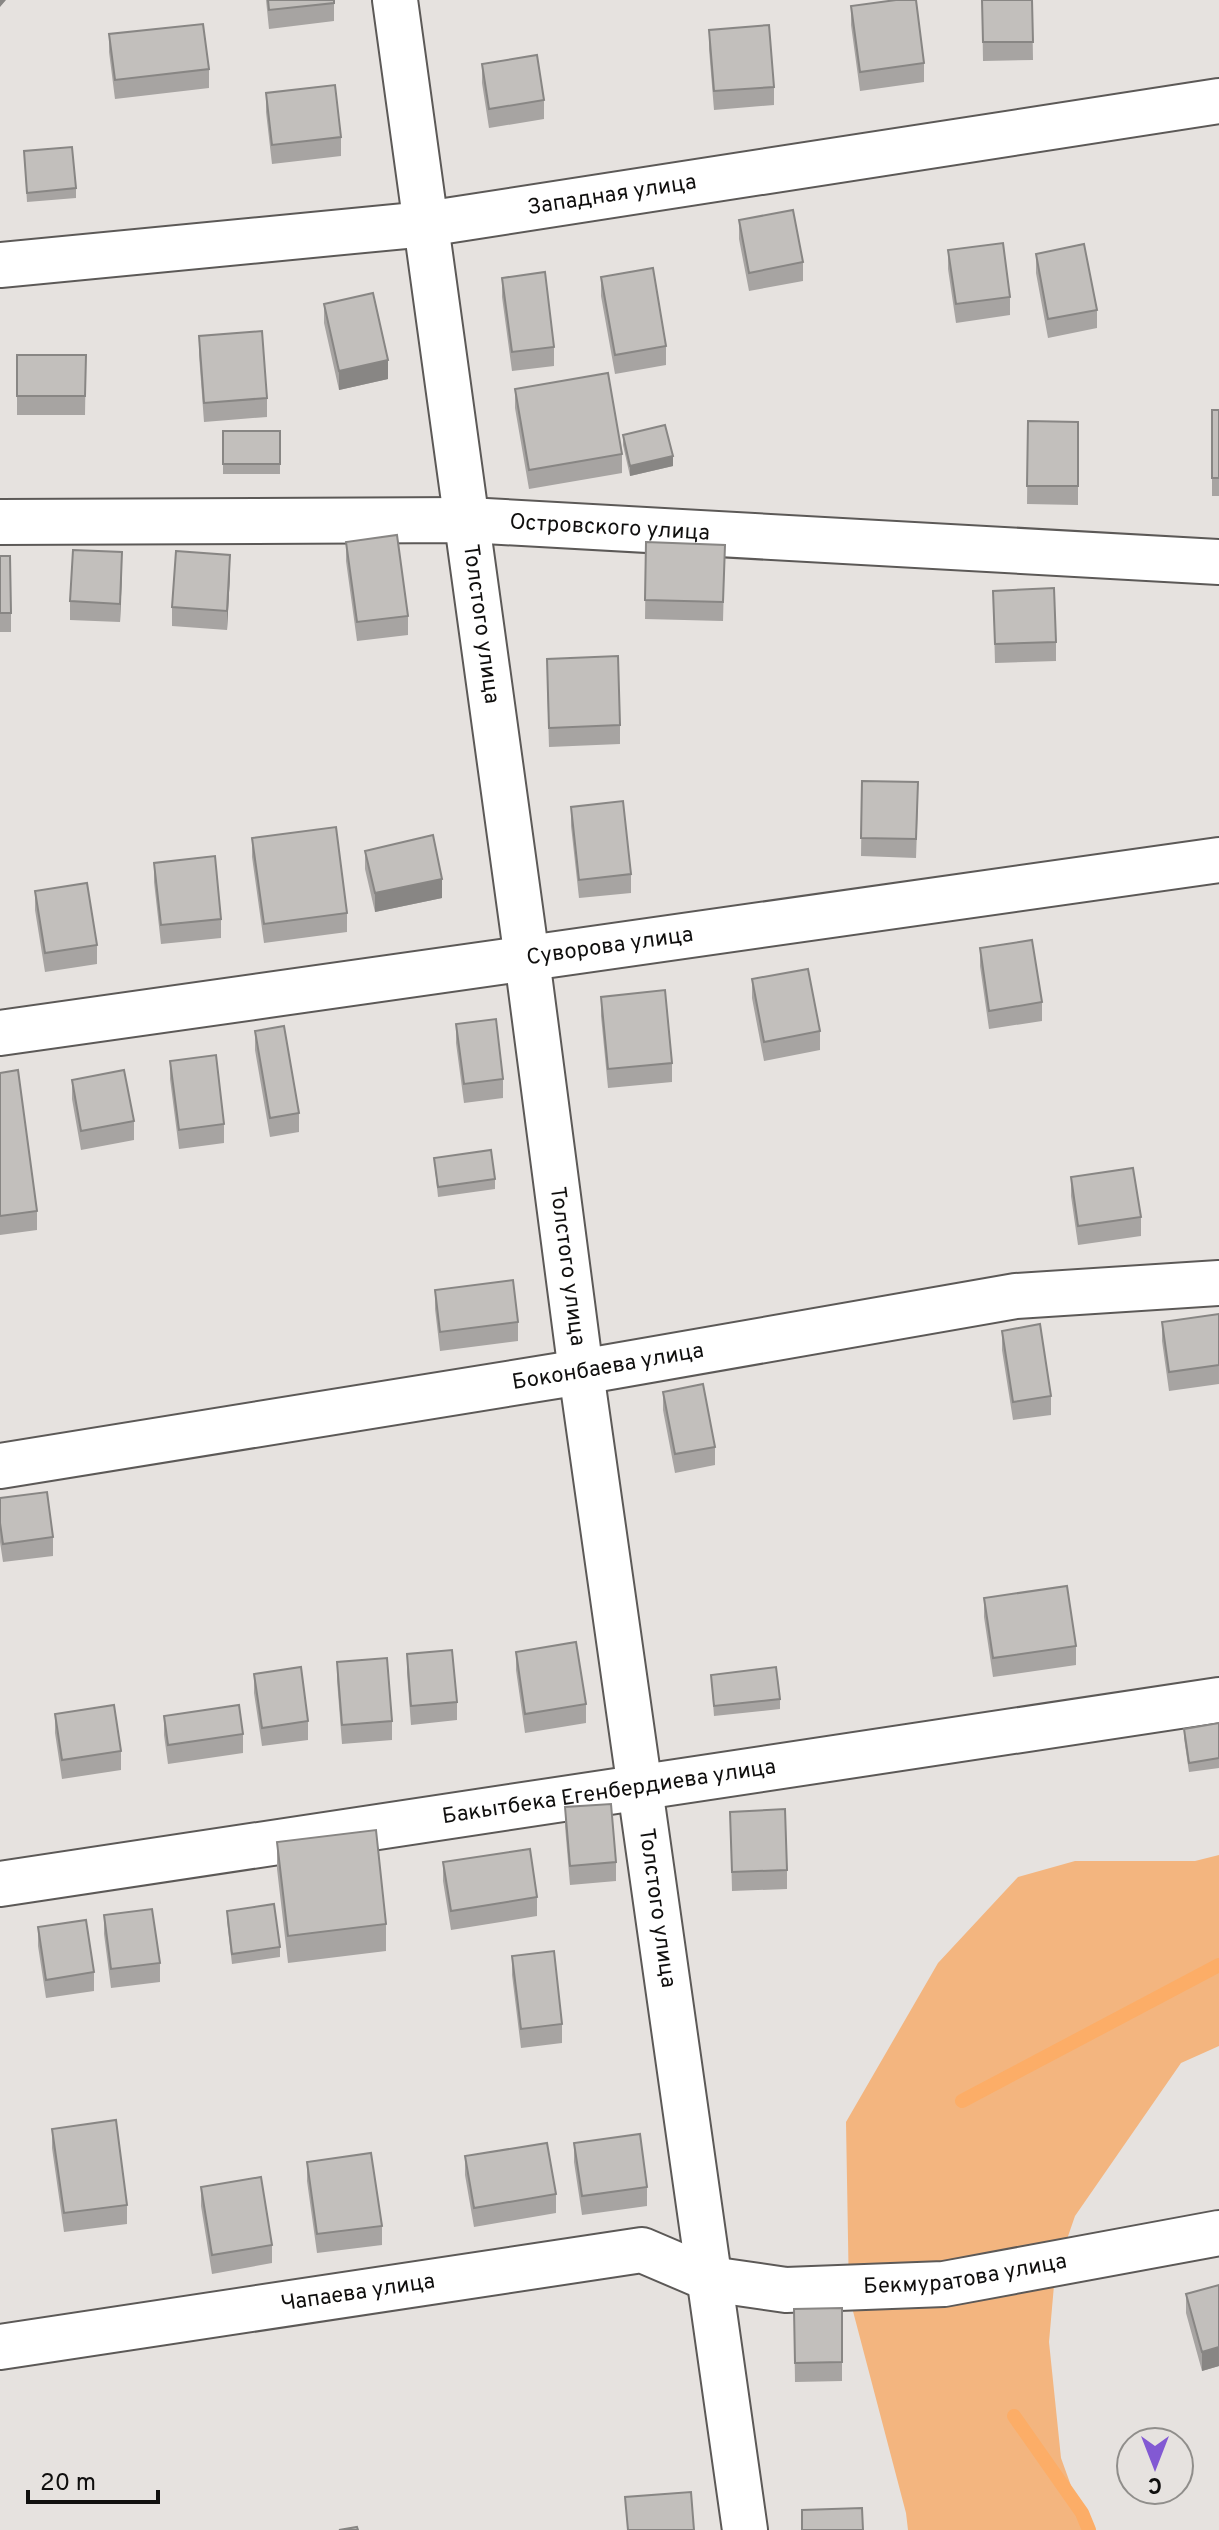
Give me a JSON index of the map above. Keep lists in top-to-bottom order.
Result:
{
  "streets": {
    "street": [
      "Западная улица",
      "Островского улица",
      "Толстого улица",
      "Суворова улица",
      "Боконбаева улица",
      "Бакытбека Егенбердиева улица",
      "Бекмуратова улица",
      "Чапаева улица"
    ]
  },
  "crossings": [
    ["Западная улица", "Толстого улица"],
    ["Островского улица", "Толстого улица"],
    ["Толстого улица", "Суворова улица"],
    ["Толстого улица", "Боконбаева улица"],
    ["Толстого улица", "Бакытбека Егенбердиева улица"],
    ["Толстого улица", "Бекмуратова улица"],
    ["Толстого улица", "Чапаева улица"],
    ["Бекмуратова улица", "Чапаева улица"]
  ],
  "scale_bar": "20 m",
  "north": "bottom"
}
